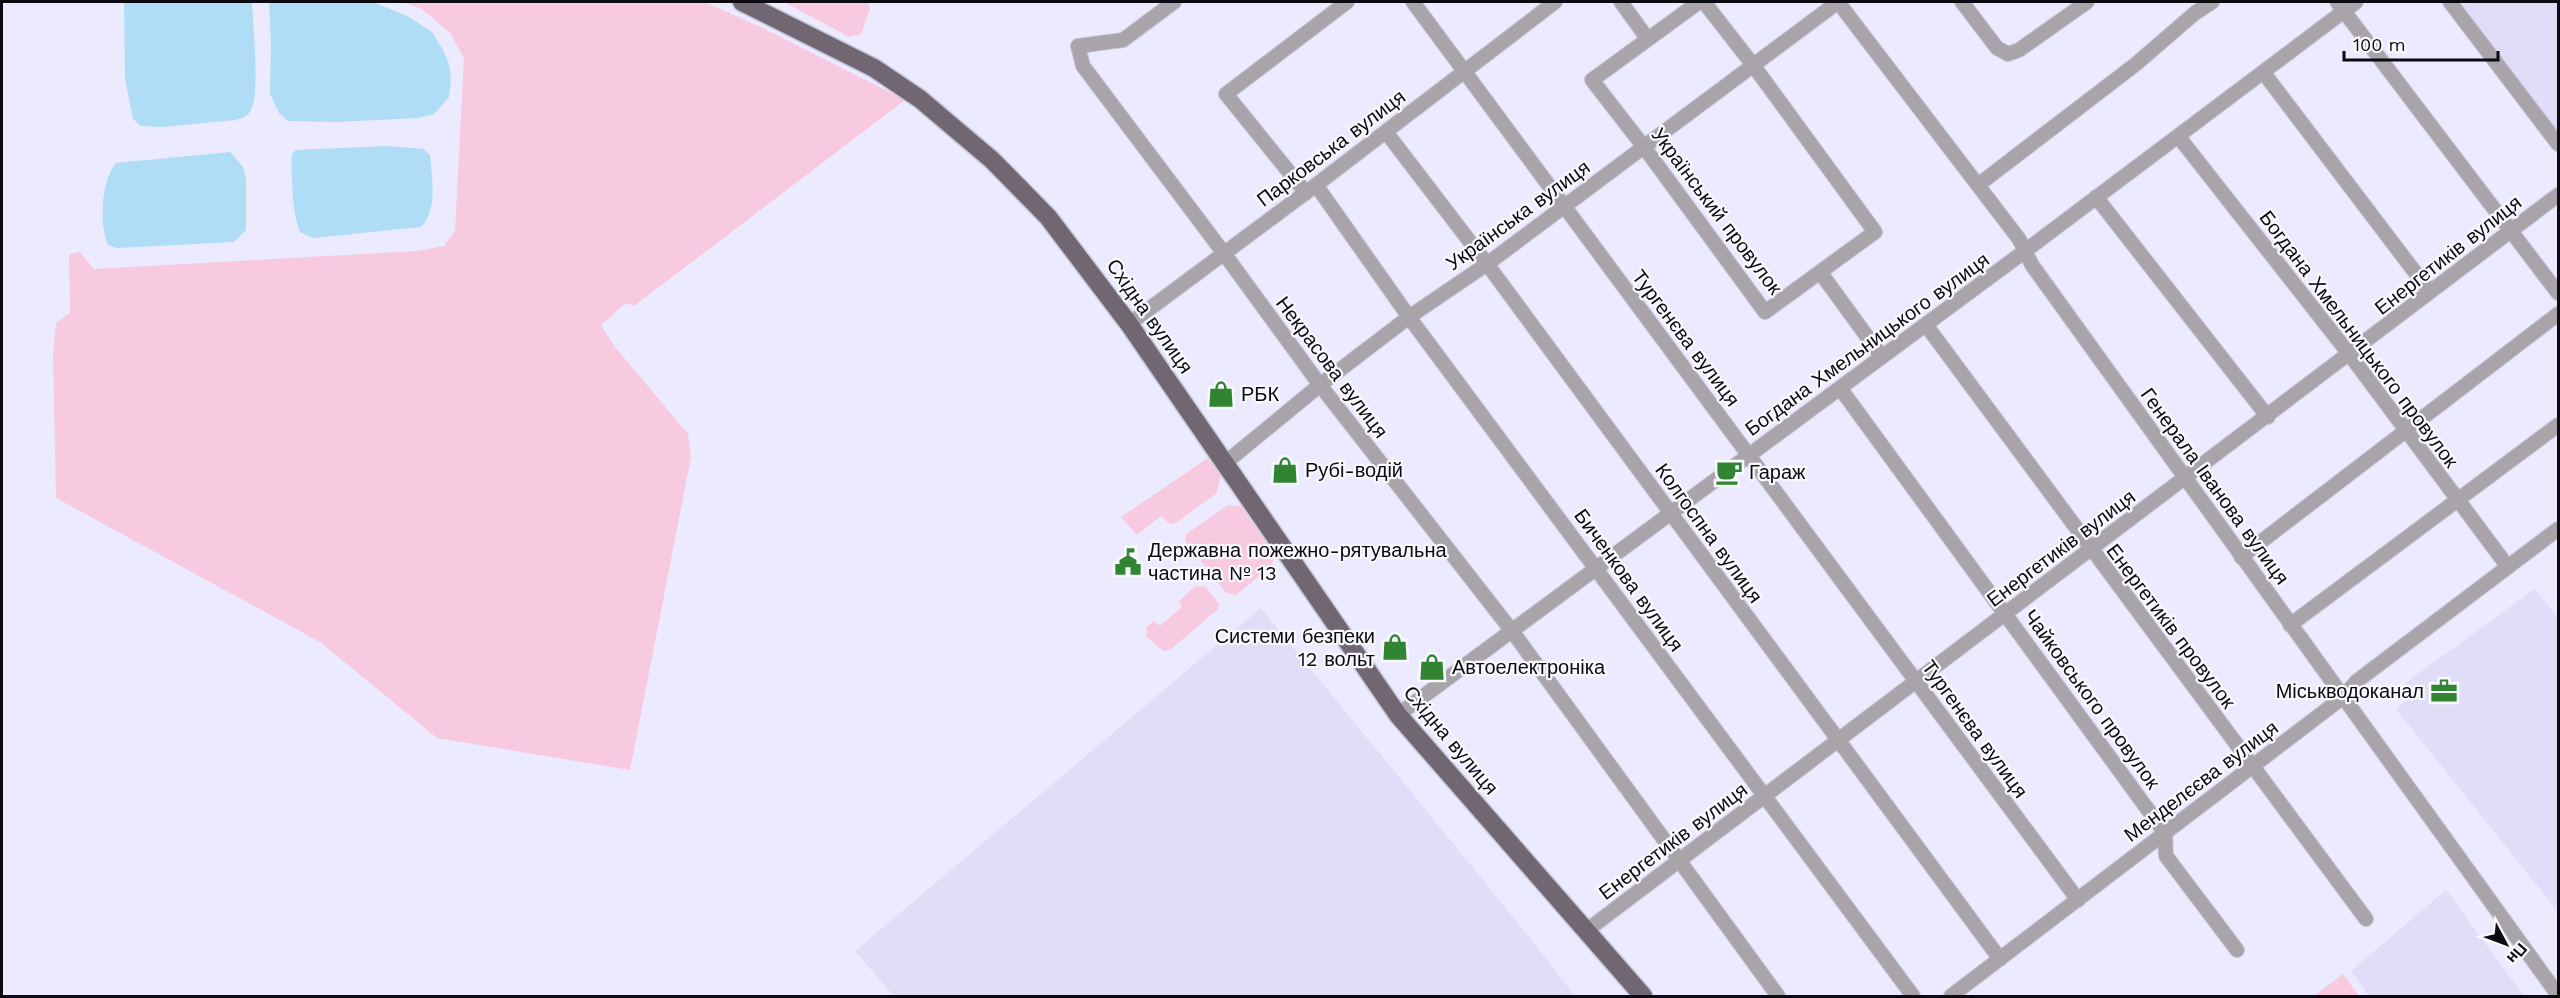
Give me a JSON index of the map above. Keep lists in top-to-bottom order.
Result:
{
  "streets": {
    "main road": ["Східна вулиця"],
    "street": [
      "Парковська вулиця",
      "Український провулок",
      "Українська вулиця",
      "Енергетиків вулиця",
      "Тургенєва вулиця",
      "Богдана Хмельницького провулок",
      "Богдана Хмельницького вулиця",
      "Некрасова вулиця",
      "Генерала Іванова вулиця",
      "Колгоспна вулиця",
      "Биченкова вулиця",
      "Енергетиків провулок",
      "Чайковського провулок",
      "Менделєєва вулиця"
    ]
  },
  "crossings": [
    ["Парковська вулиця", "Східна вулиця"],
    ["Парковська вулиця", "Тургенєва вулиця"],
    ["Парковська вулиця", "Некрасова вулиця"],
    ["Парковська вулиця", "Колгоспна вулиця"],
    ["Парковська вулиця", "Биченкова вулиця"],
    ["Український провулок", "Українська вулиця"],
    ["Українська вулиця", "Східна вулиця"],
    ["Українська вулиця", "Тургенєва вулиця"],
    ["Українська вулиця", "Некрасова вулиця"],
    ["Українська вулиця", "Генерала Іванова вулиця"],
    ["Українська вулиця", "Колгоспна вулиця"],
    ["Українська вулиця", "Биченкова вулиця"],
    ["Енергетиків вулиця", "Східна вулиця"],
    ["Енергетиків вулиця", "Тургенєва вулиця"],
    ["Енергетиків вулиця", "Богдана Хмельницького провулок"],
    ["Енергетиків вулиця", "Некрасова вулиця"],
    ["Енергетиків вулиця", "Генерала Іванова вулиця"],
    ["Енергетиків вулиця", "Колгоспна вулиця"],
    ["Енергетиків вулиця", "Биченкова вулиця"],
    ["Енергетиків вулиця", "Енергетиків провулок"],
    ["Енергетиків вулиця", "Чайковського провулок"],
    ["Східна вулиця", "Богдана Хмельницького вулиця"],
    ["Тургенєва вулиця", "Богдана Хмельницького вулиця"],
    ["Тургенєва вулиця", "Менделєєва вулиця"],
    ["Богдана Хмельницького провулок", "Богдана Хмельницького вулиця"],
    ["Богдана Хмельницького провулок", "Менделєєва вулиця"],
    ["Богдана Хмельницького вулиця", "Некрасова вулиця"],
    ["Богдана Хмельницького вулиця", "Генерала Іванова вулиця"],
    ["Богдана Хмельницького вулиця", "Колгоспна вулиця"],
    ["Богдана Хмельницького вулиця", "Биченкова вулиця"],
    ["Богдана Хмельницького вулиця", "Енергетиків провулок"],
    ["Богдана Хмельницького вулиця", "Чайковського провулок"],
    ["Генерала Іванова вулиця", "Менделєєва вулиця"],
    ["Колгоспна вулиця", "Менделєєва вулиця"],
    ["Енергетиків провулок", "Менделєєва вулиця"],
    ["Чайковського провулок", "Менделєєва вулиця"]
  ],
  "places": {
    "shop": [
      "РБК",
      "Рубі-водій",
      "Системи безпеки 12 вольт",
      "Автоелектроніка"
    ],
    "cafe": ["Гараж"],
    "public building": ["Державна пожежно-рятувальна частина № 13"],
    "office": ["Міськводоканал"]
  },
  "scale_bar": "100 m",
  "north": "bottom right"
}
